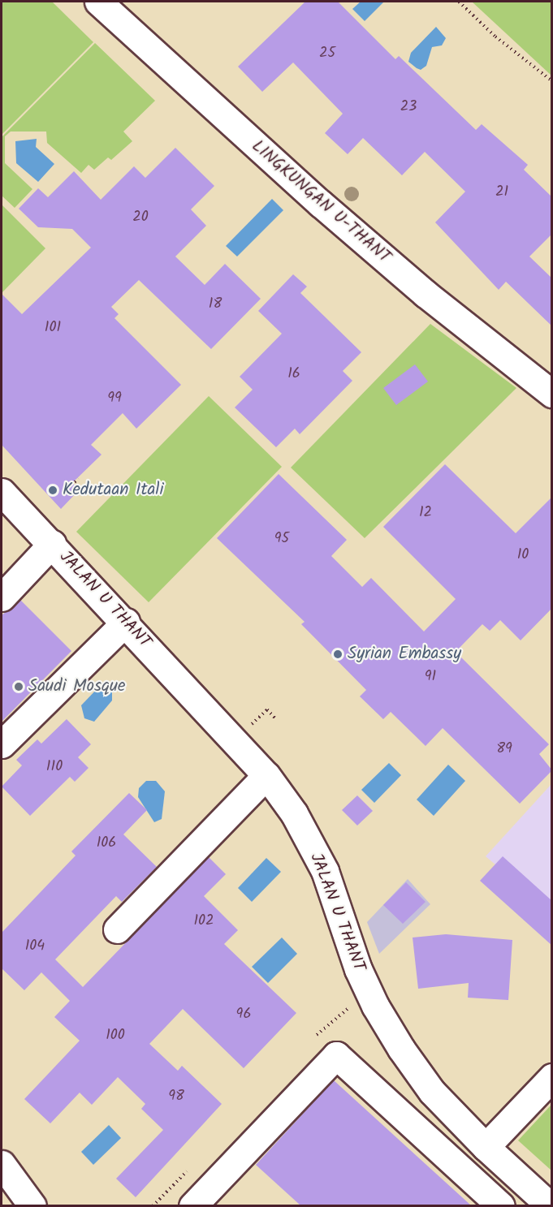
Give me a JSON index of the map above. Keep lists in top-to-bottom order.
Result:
{
  "streets": {
    "street": ["LINGKUNGAN U-THANT", "JALAN U THANT"]
  },
  "places": ["Kedutaan Itali", "Syrian Embassy", "Saudi Mosque"],
  "house_numbers": [
    "25",
    "23",
    "21",
    "20",
    "18",
    "101",
    "16",
    "99",
    "12",
    "95",
    "10",
    "91",
    "89",
    "110",
    "106",
    "102",
    "104",
    "96",
    "100",
    "98"
  ]
}
